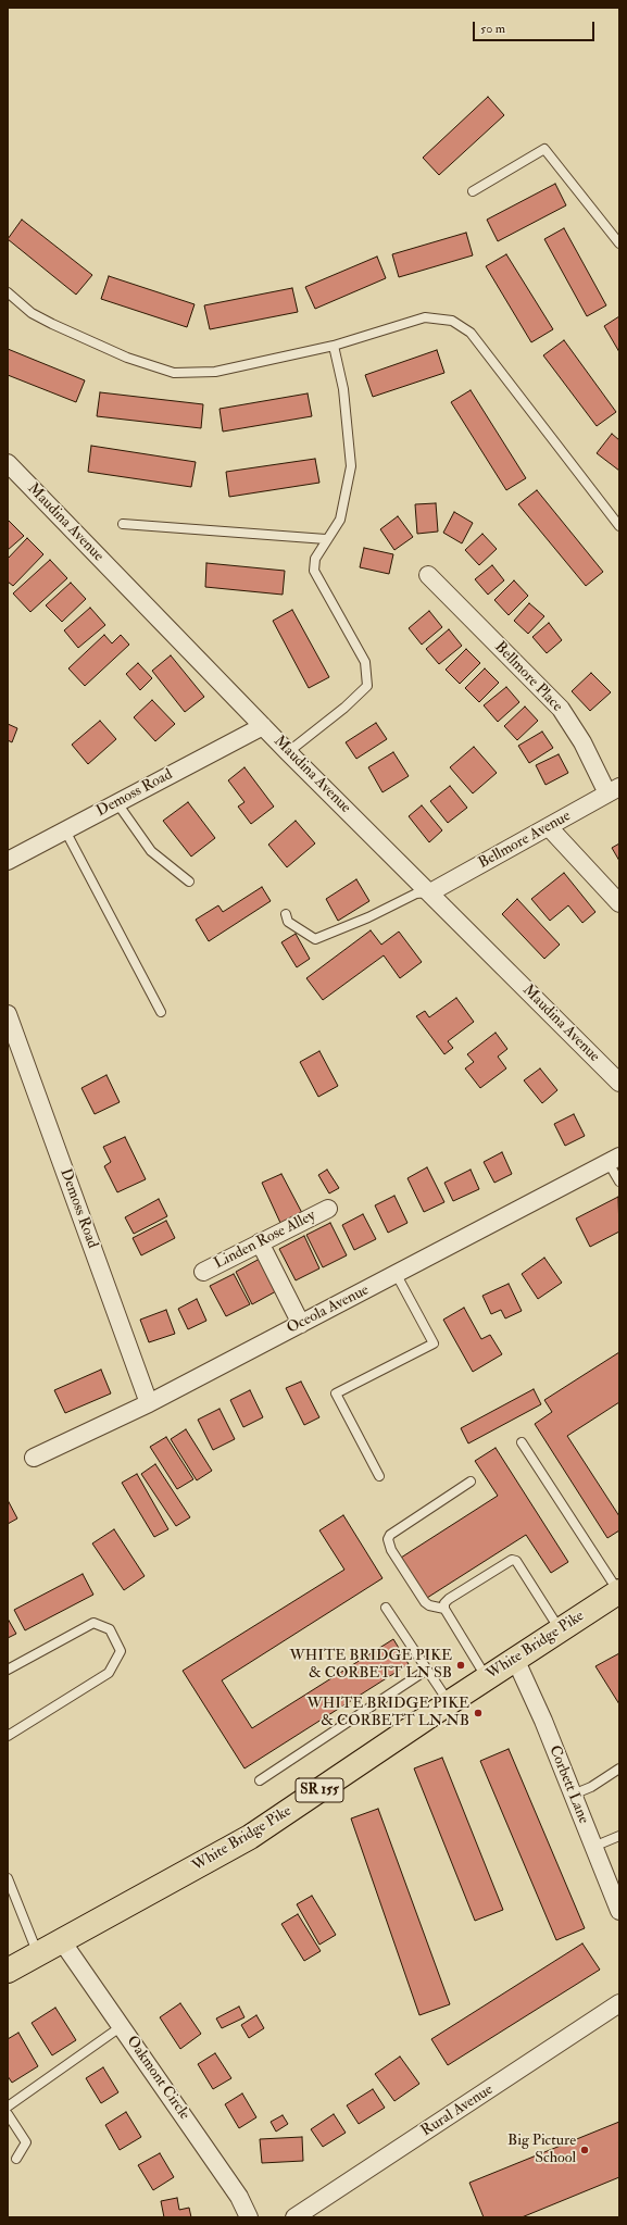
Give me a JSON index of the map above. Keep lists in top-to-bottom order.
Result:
{
  "streets": {
    "main road": ["White Bridge Pike", "SR 155"],
    "street": [
      "Maudina Avenue",
      "Bellmore Place",
      "Demoss Road",
      "Bellmore Avenue",
      "Linden Rose Alley",
      "Oceola Avenue",
      "Corbett Lane",
      "Oakmont Circle",
      "Rural Avenue"
    ]
  },
  "crossings": [
    ["Maudina Avenue", "Demoss Road"],
    ["Maudina Avenue", "Bellmore Avenue"],
    ["Bellmore Place", "Bellmore Avenue"],
    ["Demoss Road", "Oceola Avenue"],
    ["White Bridge Pike", "Corbett Lane"],
    ["White Bridge Pike", "Oakmont Circle"]
  ],
  "places": ["WHITE BRIDGE PIKE & CORBETT LN SB", "WHITE BRIDGE PIKE & CORBETT LN NB", "Big Picture School"],
  "scale_bar": "50 m"
}
